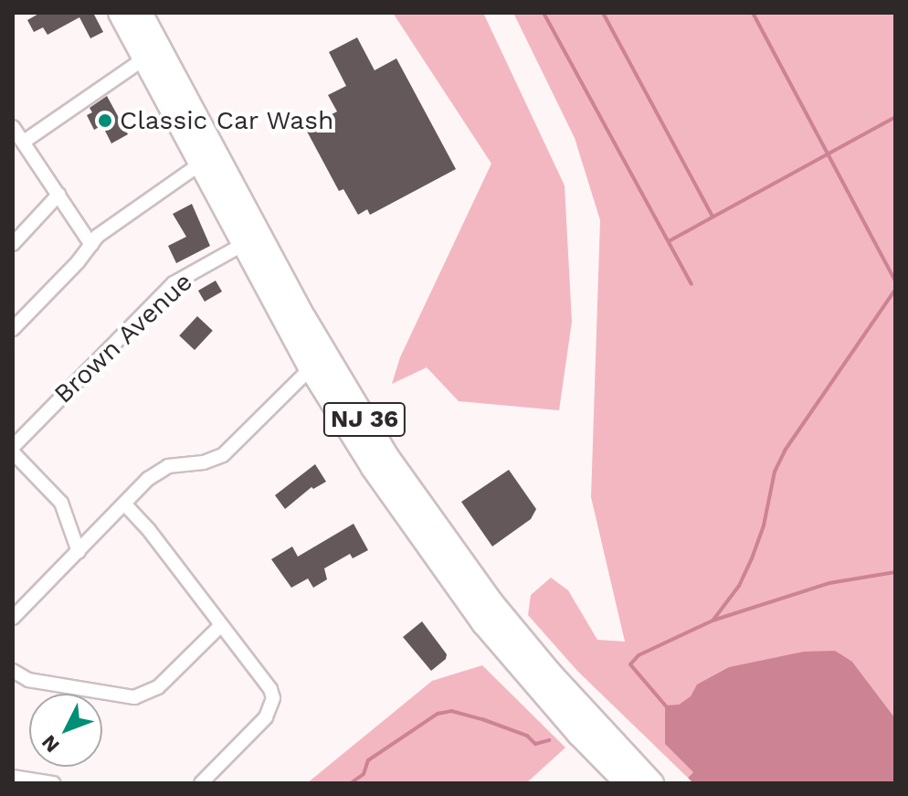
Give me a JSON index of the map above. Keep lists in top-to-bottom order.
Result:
{
  "streets": {
    "highway": ["NJ 36"],
    "street": ["Brown Avenue"]
  },
  "crossings": [
    ["Brown Avenue", "NJ 36"]
  ],
  "places": ["Classic Car Wash"],
  "north": "bottom left"
}
